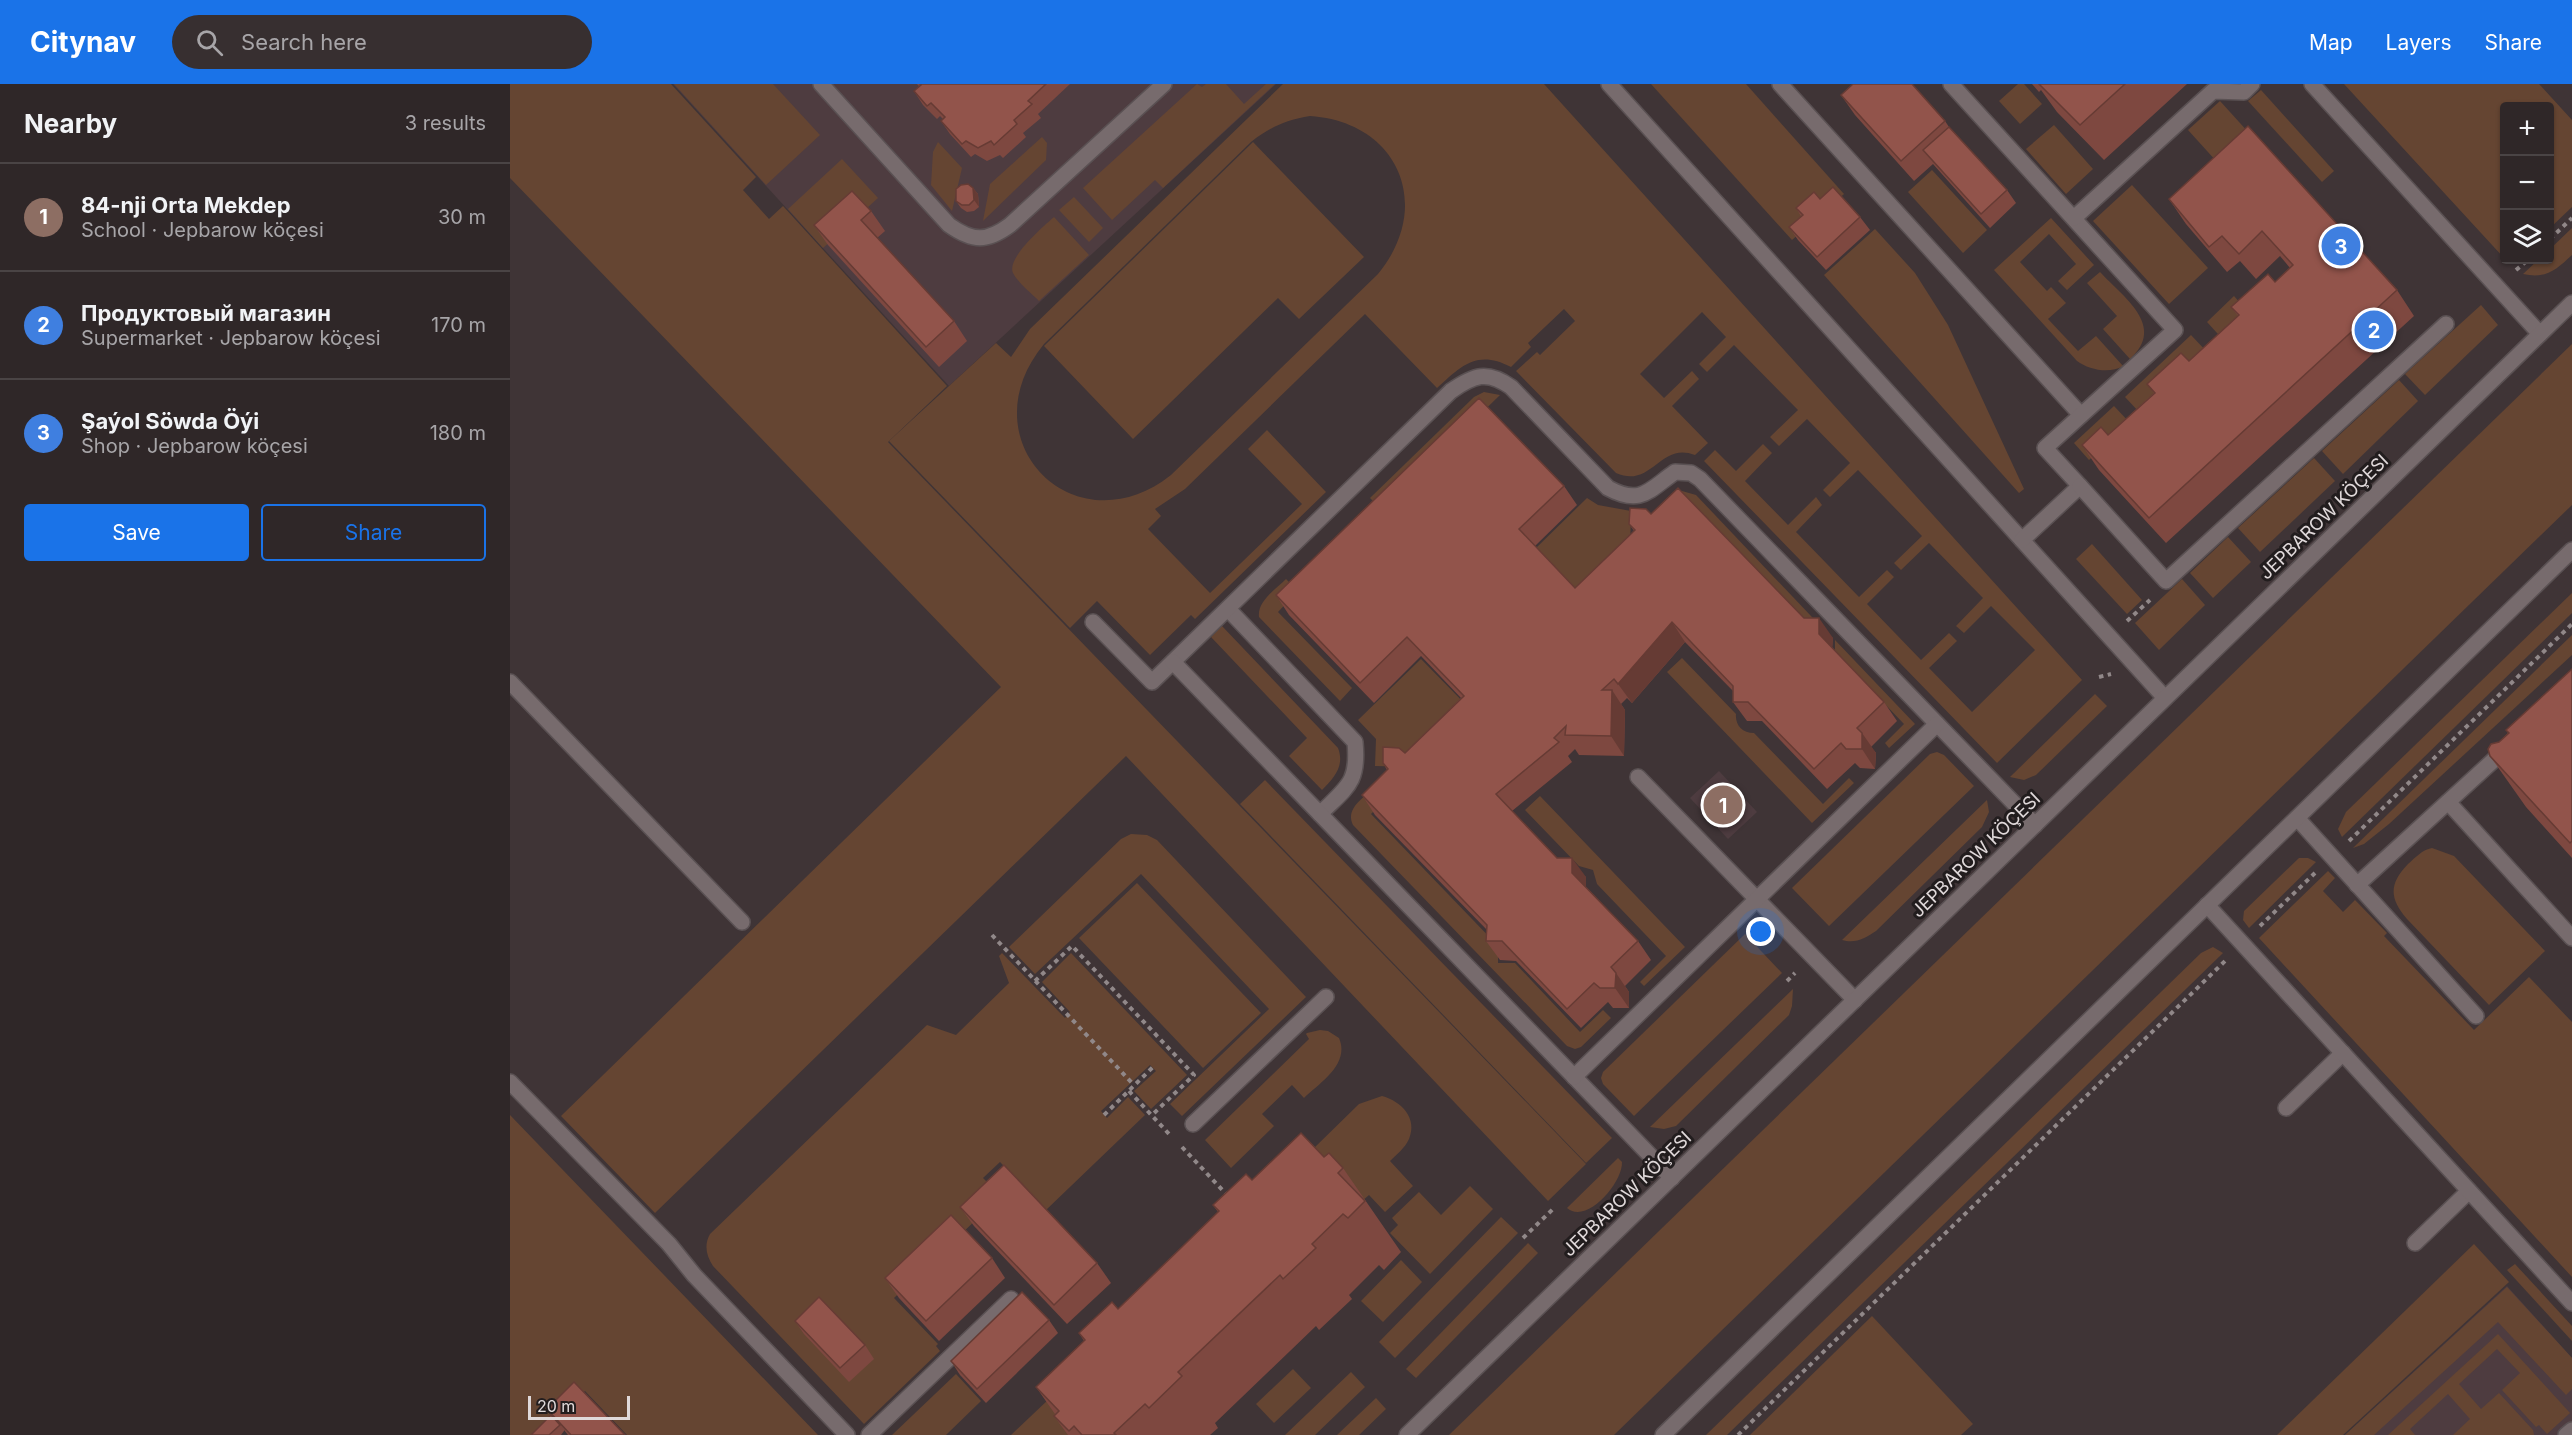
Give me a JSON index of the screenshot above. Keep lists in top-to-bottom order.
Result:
{
  "streets": {
    "street": ["JEPBAROW KÖÇESI"]
  },
  "scale_bar": "20 m",
  "page": {
    "header": "Citynav",
    "search": "Search here",
    "nav": ["Map", "Layers", "Share"],
    "heading": ["Nearby", "3 results"],
    "map_buttons": ["+", "−"],
    "list": [
      {
        "mark": "1",
        "name": "84-nji Orta Mekdep",
        "note": "School · Jepbarow köçesi",
        "value": "30 m"
      },
      {
        "mark": "2",
        "name": "Продуктовый магазин",
        "note": "Supermarket · Jepbarow köçesi",
        "value": "170 m"
      },
      {
        "mark": "3",
        "name": "Şaýol Söwda Öýi",
        "note": "Shop · Jepbarow köçesi",
        "value": "180 m"
      }
    ],
    "pins": ["3", "2", "1"],
    "buttons": ["Save", "Share"],
    "scale": "20 m"
  }
}
